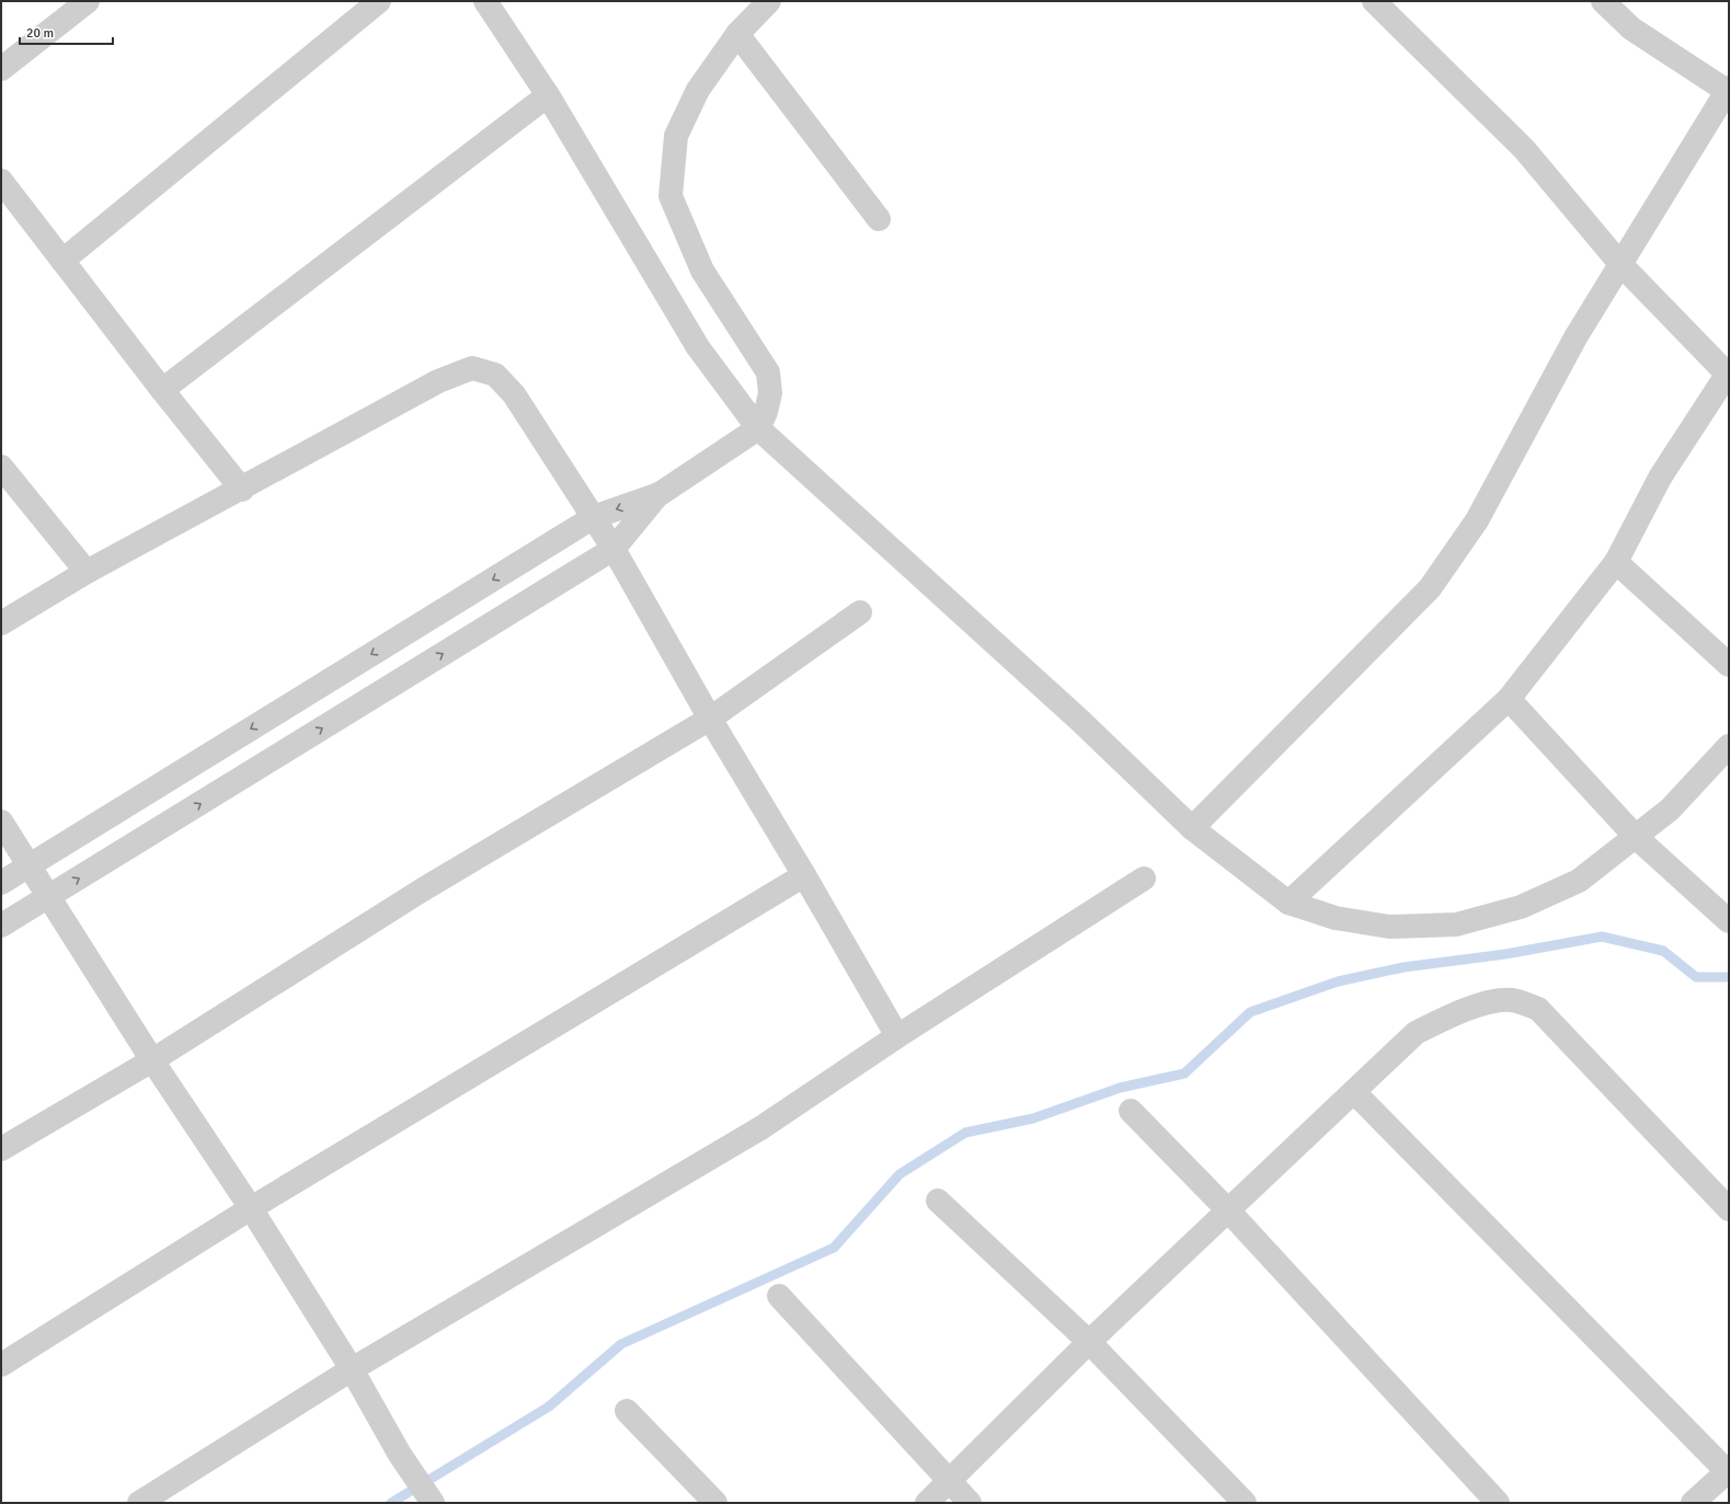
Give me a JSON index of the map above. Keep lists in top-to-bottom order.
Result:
{
  "scale_bar": "20 m"
}
